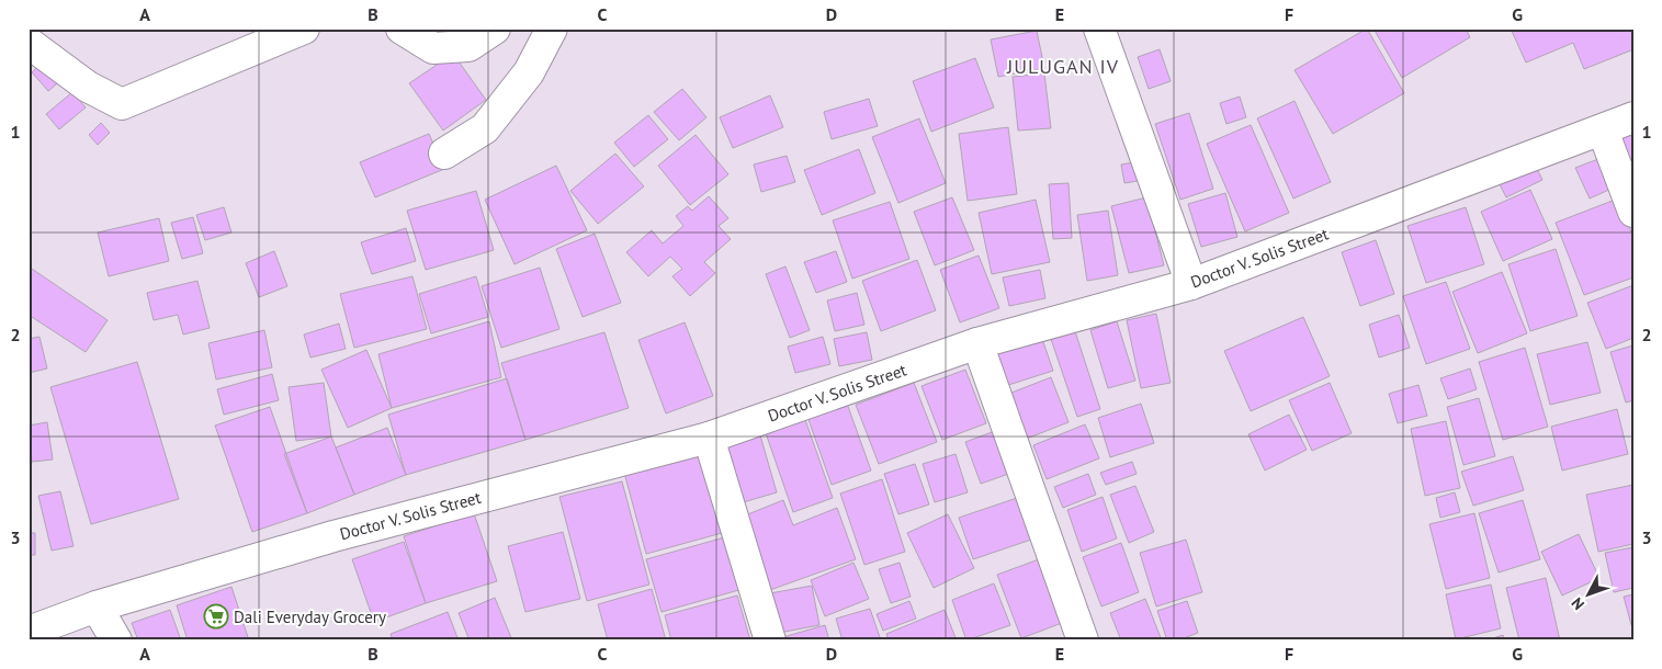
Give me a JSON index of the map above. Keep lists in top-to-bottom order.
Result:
{
  "streets": {
    "street": ["Doctor V. Solis Street"]
  },
  "districts": ["JULUGAN IV"],
  "places": {
    "supermarket": ["Dali Everyday Grocery"]
  },
  "north": "bottom left",
  "grid": {
    "columns": [
      "A",
      "B",
      "C",
      "D",
      "E",
      "F",
      "G"
    ],
    "rows": ["1", "2", "3"]
  }
}
